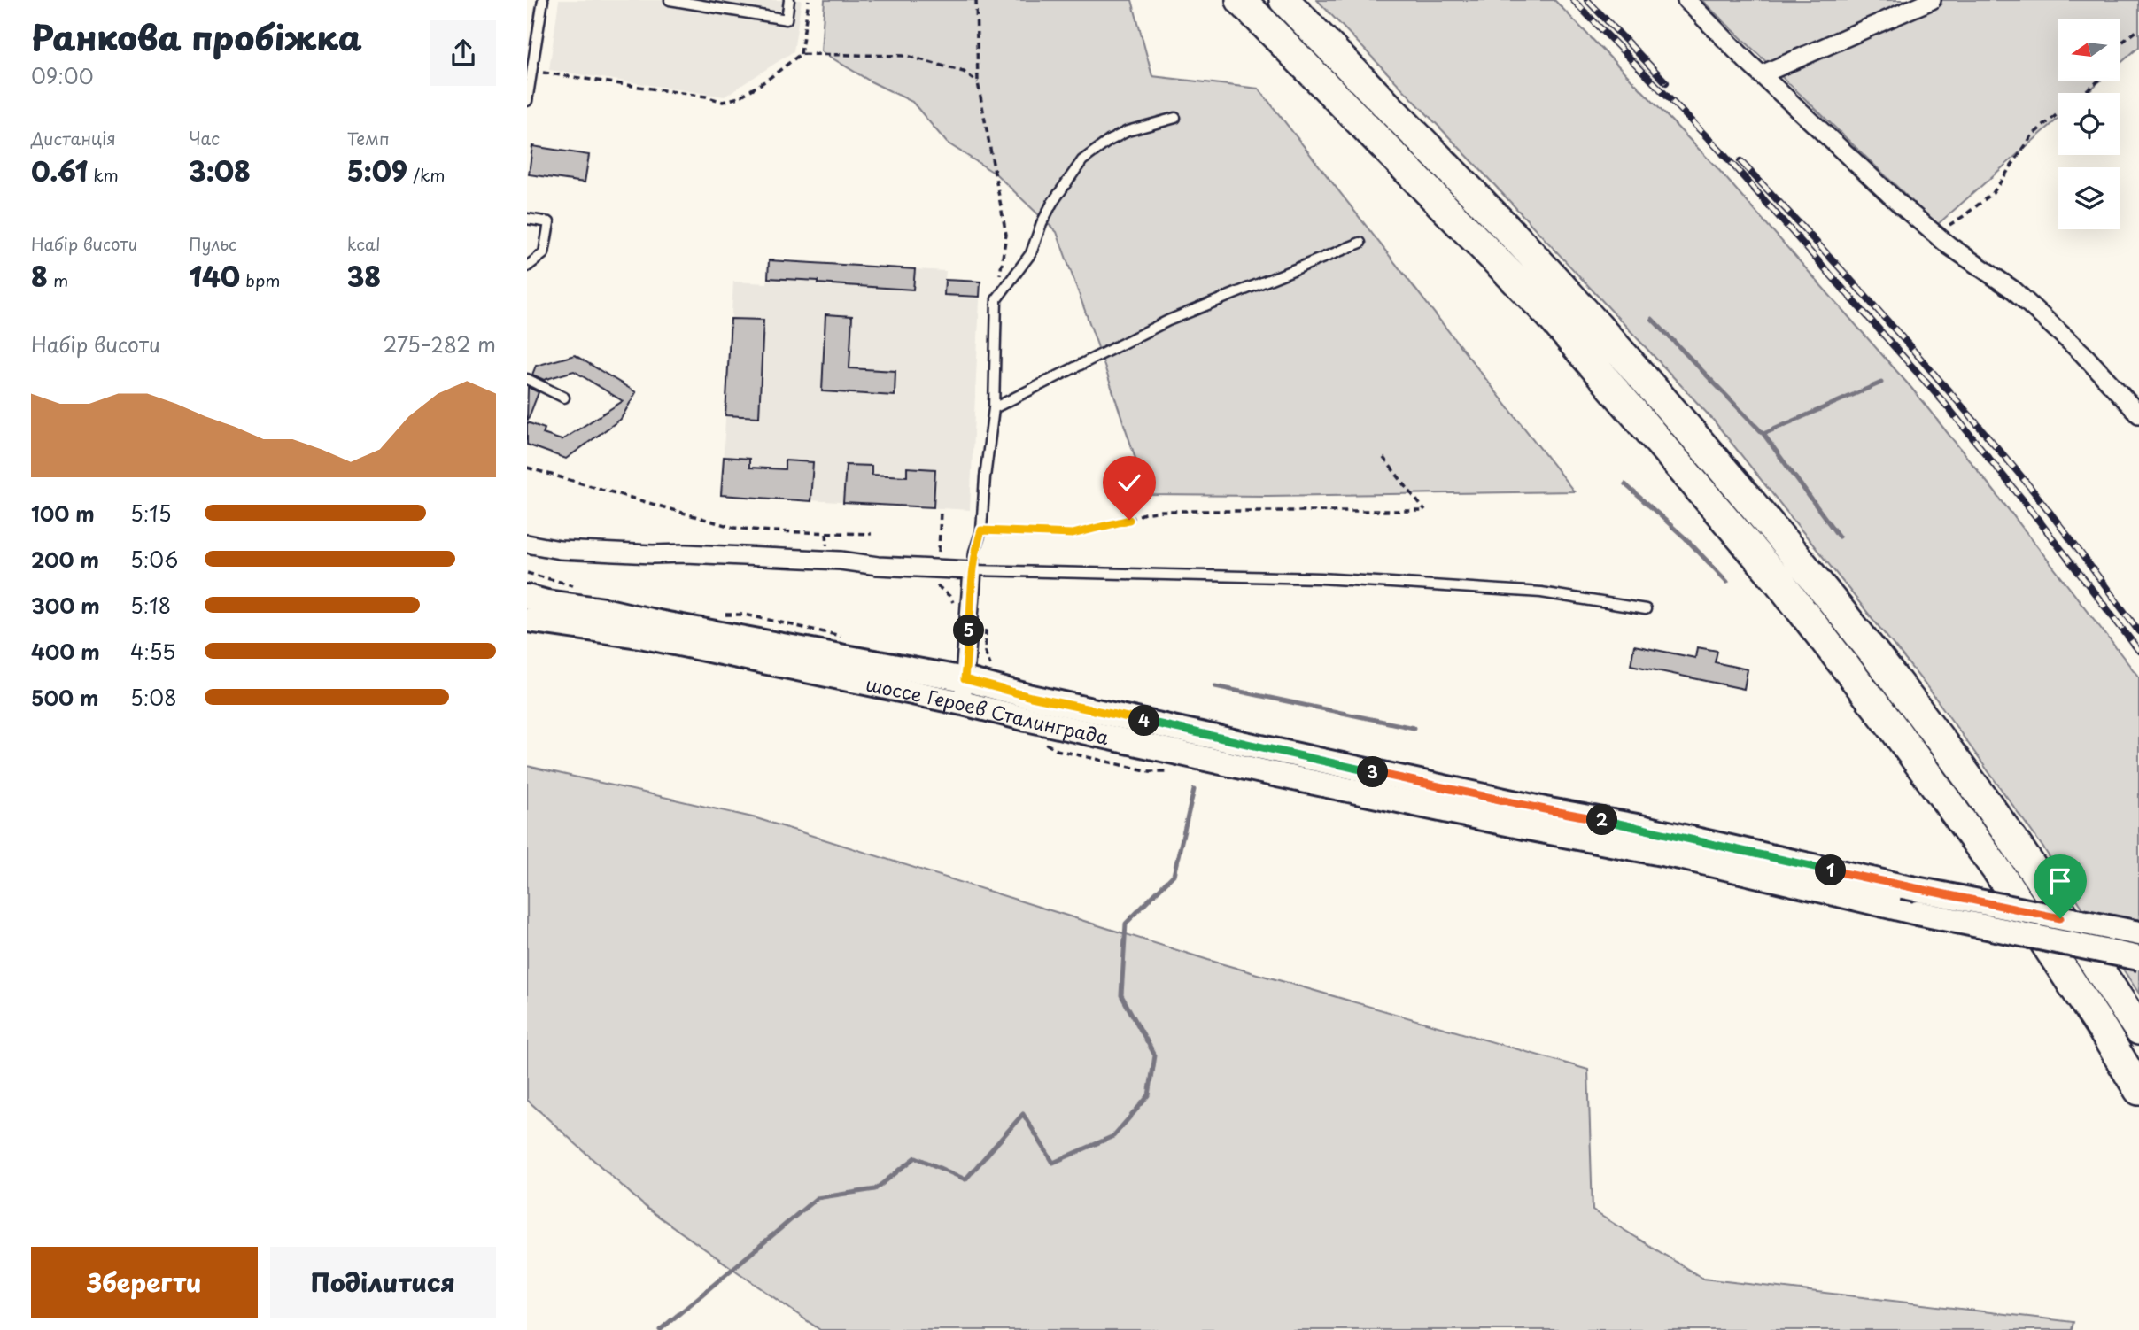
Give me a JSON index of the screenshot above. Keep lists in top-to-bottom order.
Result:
{
  "streets": {
    "main road": ["шоссе Героев Сталинграда"]
  },
  "north": "left",
  "page": {
    "heading": ["Ранкова пробіжка", "09:00"],
    "stats": [
      ["Дистанція", "0.61 km"],
      ["Час", "3:08"],
      ["Темп", "5:09 /km"],
      ["Набір висоти", "8 m"],
      ["Пульс", "140 bpm"],
      ["kcal", "38"]
    ],
    "chart": ["Набір висоти", "275–282 m"],
    "list": [
      {
        "name": "100 m",
        "note": "5:15"
      },
      {
        "name": "200 m",
        "note": "5:06"
      },
      {
        "name": "300 m",
        "note": "5:18"
      },
      {
        "name": "400 m",
        "note": "4:55"
      },
      {
        "name": "500 m",
        "note": "5:08"
      }
    ],
    "pins": [
      "5",
      "4",
      "3",
      "2",
      "1"
    ],
    "buttons": ["Зберегти", "Поділитися"]
  }
}
